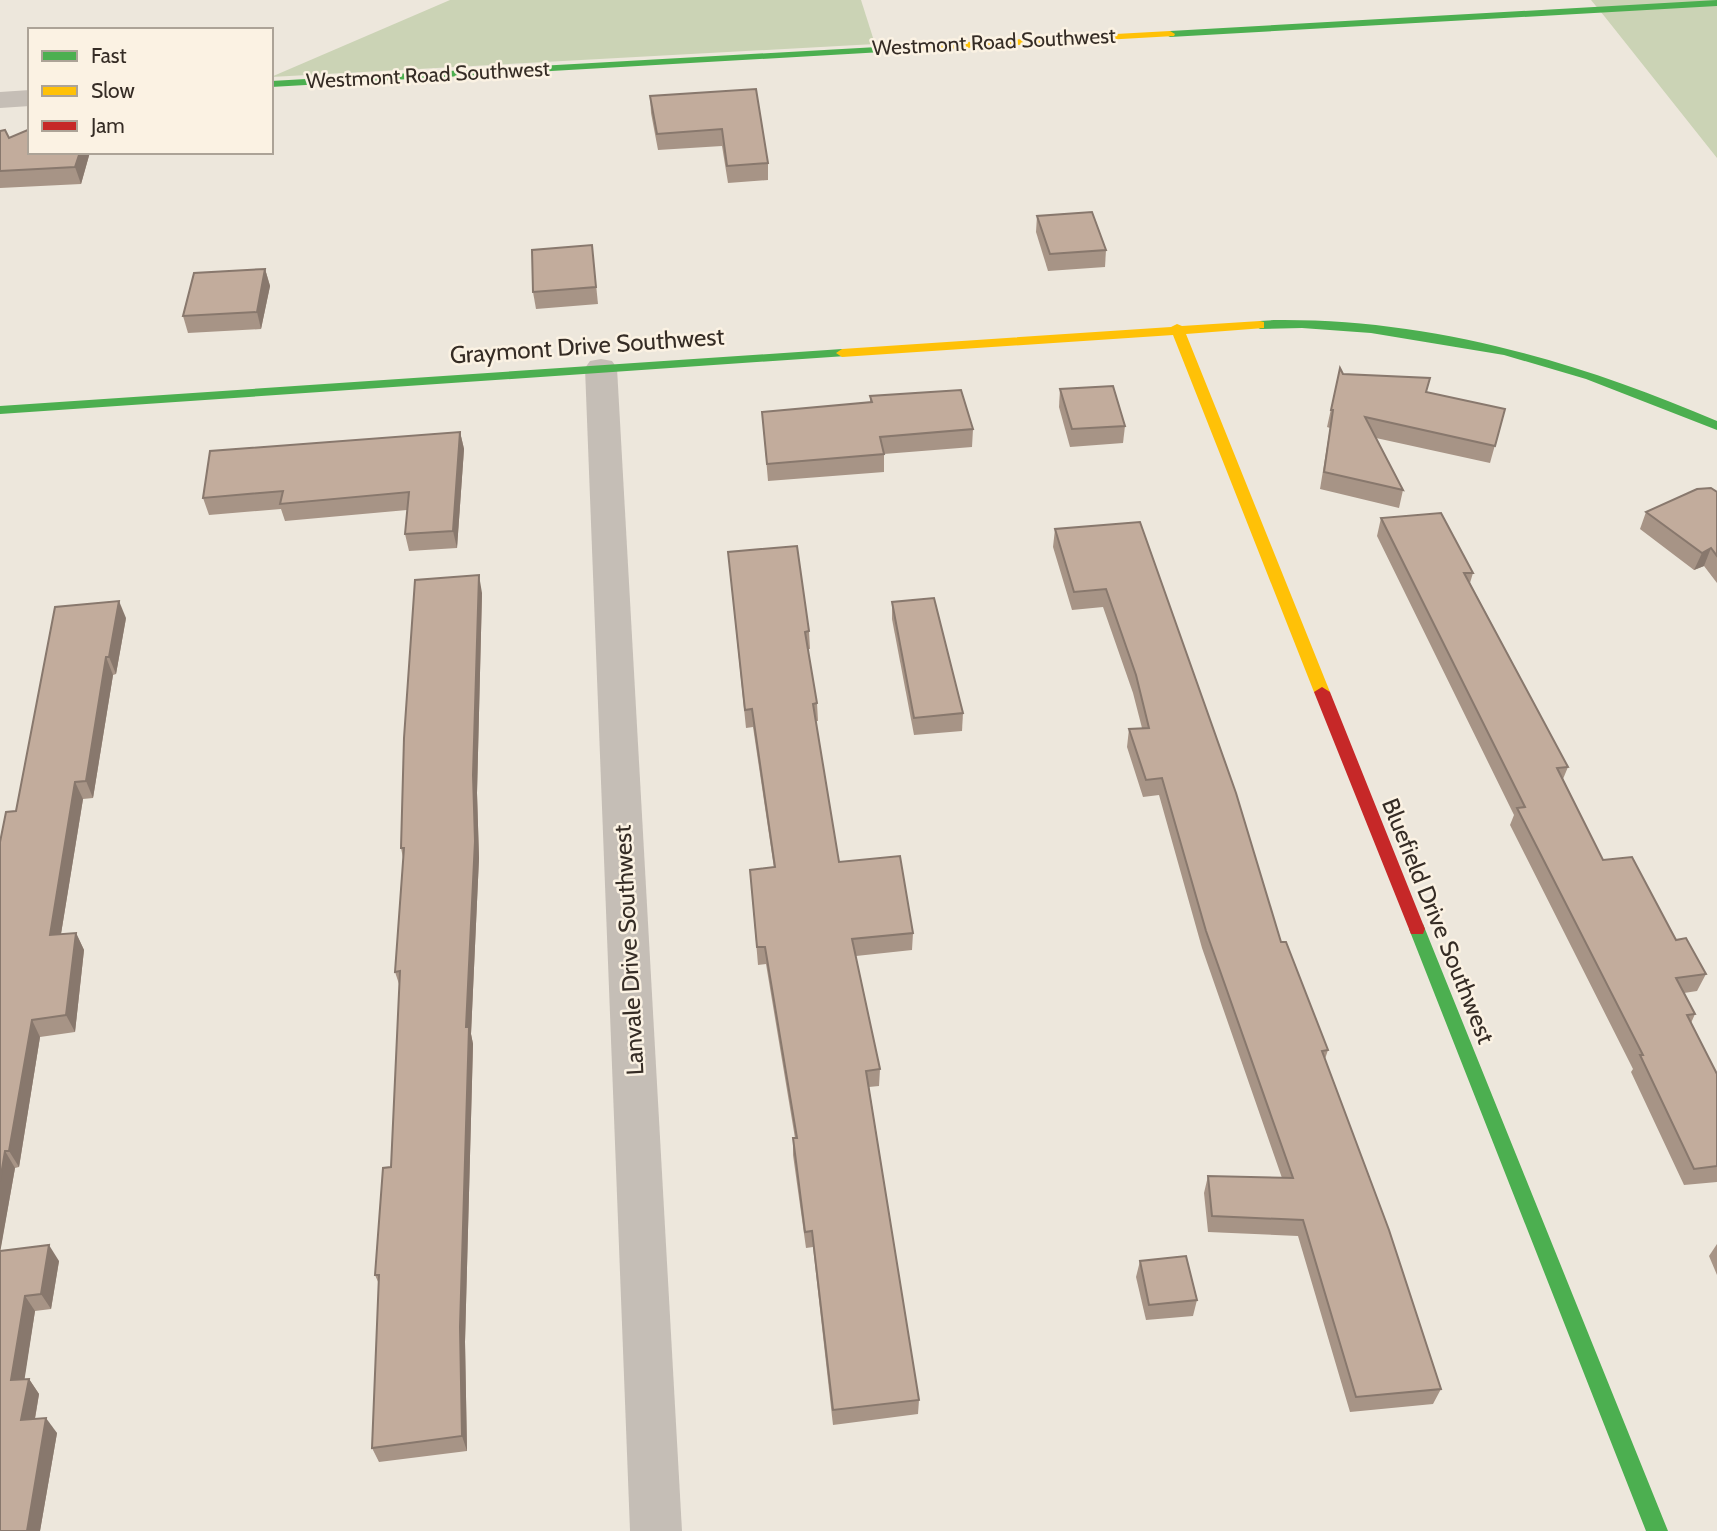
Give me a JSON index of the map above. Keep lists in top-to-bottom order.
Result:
{
  "streets": {
    "street": [
      "Westmont Road Southwest",
      "Graymont Drive Southwest",
      "Bluefield Drive Southwest",
      "Lanvale Drive Southwest"
    ]
  },
  "crossings": [
    ["Graymont Drive Southwest", "Bluefield Drive Southwest"],
    ["Graymont Drive Southwest", "Lanvale Drive Southwest"]
  ],
  "legend": ["Fast", "Slow", "Jam"]
}
